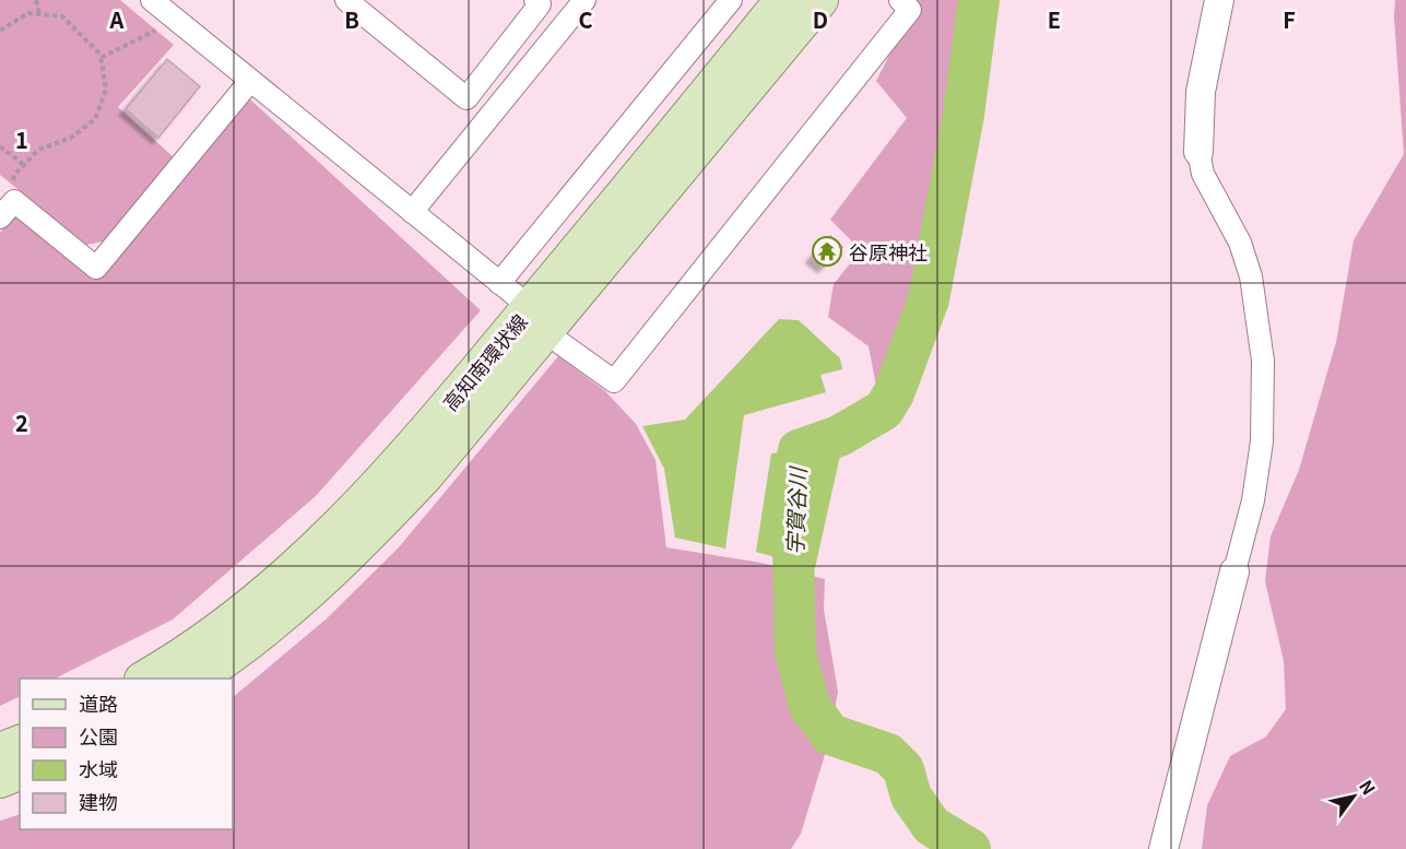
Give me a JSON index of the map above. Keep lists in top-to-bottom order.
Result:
{
  "streets": {
    "main road": ["高知南環状線"]
  },
  "water": ["宇賀谷川"],
  "places": {
    "temple": ["谷原神社"]
  },
  "legend": [
    "道路",
    "公園",
    "水域",
    "建物"
  ],
  "north": "top right",
  "grid": {
    "columns": [
      "A",
      "B",
      "C",
      "D",
      "E",
      "F"
    ],
    "rows": ["1", "2"]
  }
}
